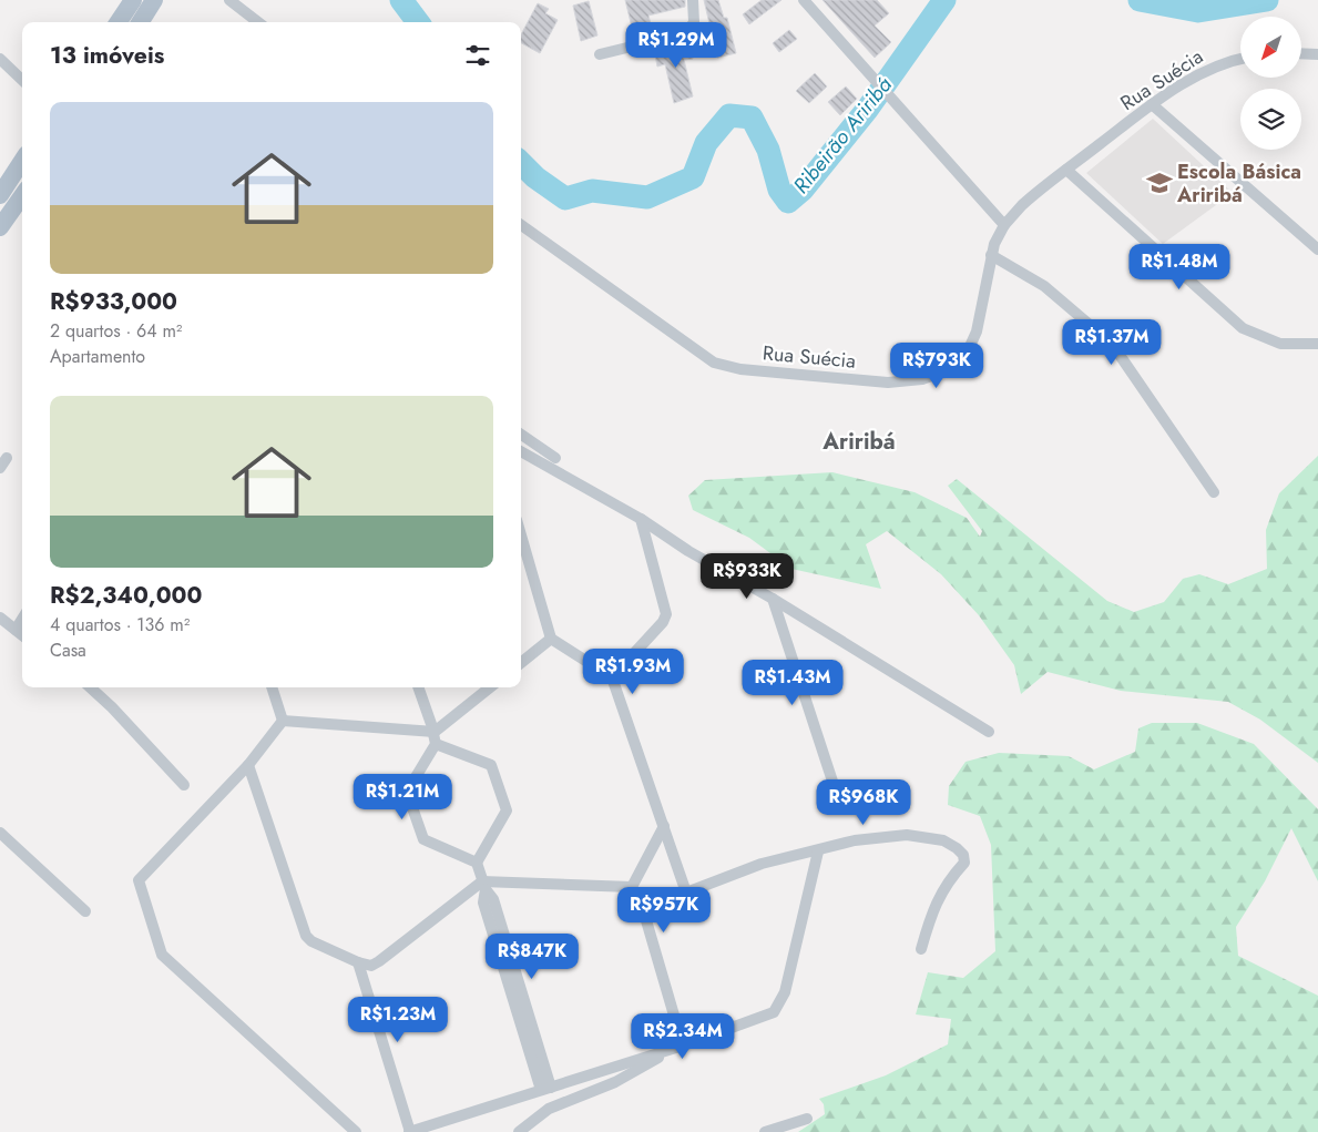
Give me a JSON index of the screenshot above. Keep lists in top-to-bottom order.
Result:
{
  "streets": {
    "street": ["Rua Suécia"]
  },
  "districts": ["Ariribá"],
  "water": ["Ribeirão Ariribá"],
  "places": {
    "school or university": ["Escola Básica Ariribá"]
  },
  "north": "bottom left",
  "page": {
    "price": [
      "R$1.29M",
      "R$1.48M",
      "R$1.37M",
      "R$793K",
      "R$933K",
      "R$1.93M",
      "R$1.43M",
      "R$1.21M",
      "R$968K",
      "R$957K",
      "R$847K",
      "R$1.23M",
      "R$2.34M"
    ],
    "heading": "13 imóveis",
    "list": [
      {
        "name": "R$933,000",
        "note": "2 quartos · 64 m² · Apartamento"
      },
      {
        "name": "R$2,340,000",
        "note": "4 quartos · 136 m² · Casa"
      }
    ]
  }
}
